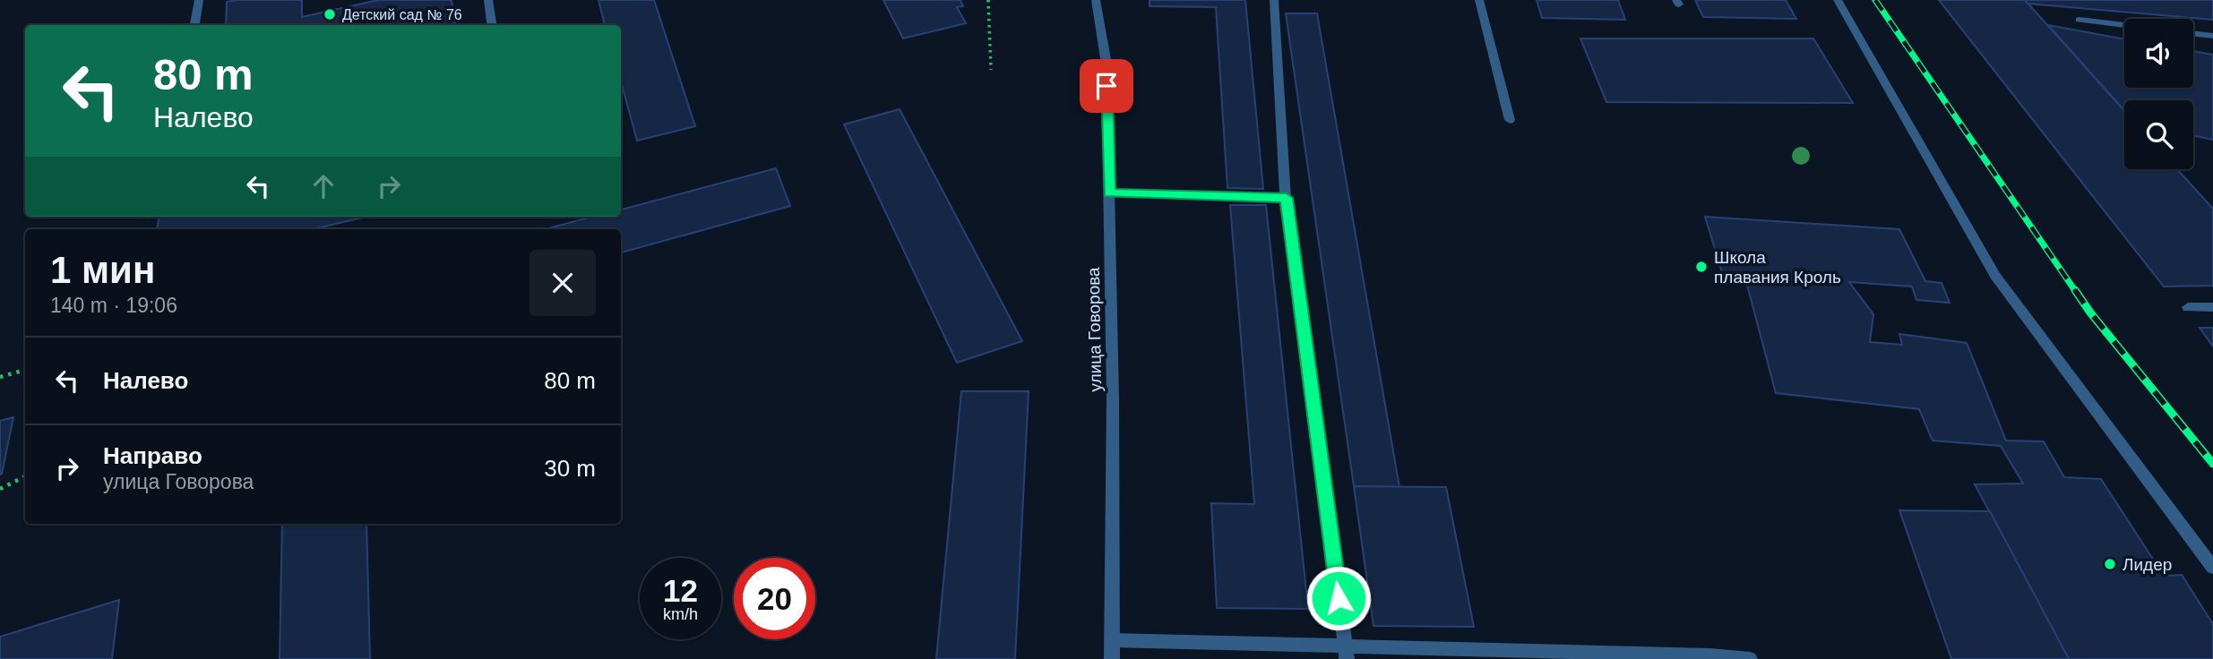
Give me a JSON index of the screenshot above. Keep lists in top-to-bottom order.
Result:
{
  "streets": {
    "street": ["улица Говорова"]
  },
  "places": ["Детский сад № 76", "Школа плавания Кроль", "Лидер"],
  "page": {
    "turn": ["80 m", "Налево"],
    "heading": ["1 мин", "140 m · 19:06"],
    "list": [
      {
        "name": "Налево",
        "value": "80 m"
      },
      {
        "name": "Направо",
        "note": "улица Говорова",
        "value": "30 m"
      }
    ],
    "speed": "12 km/h",
    "limit": "20"
  }
}
